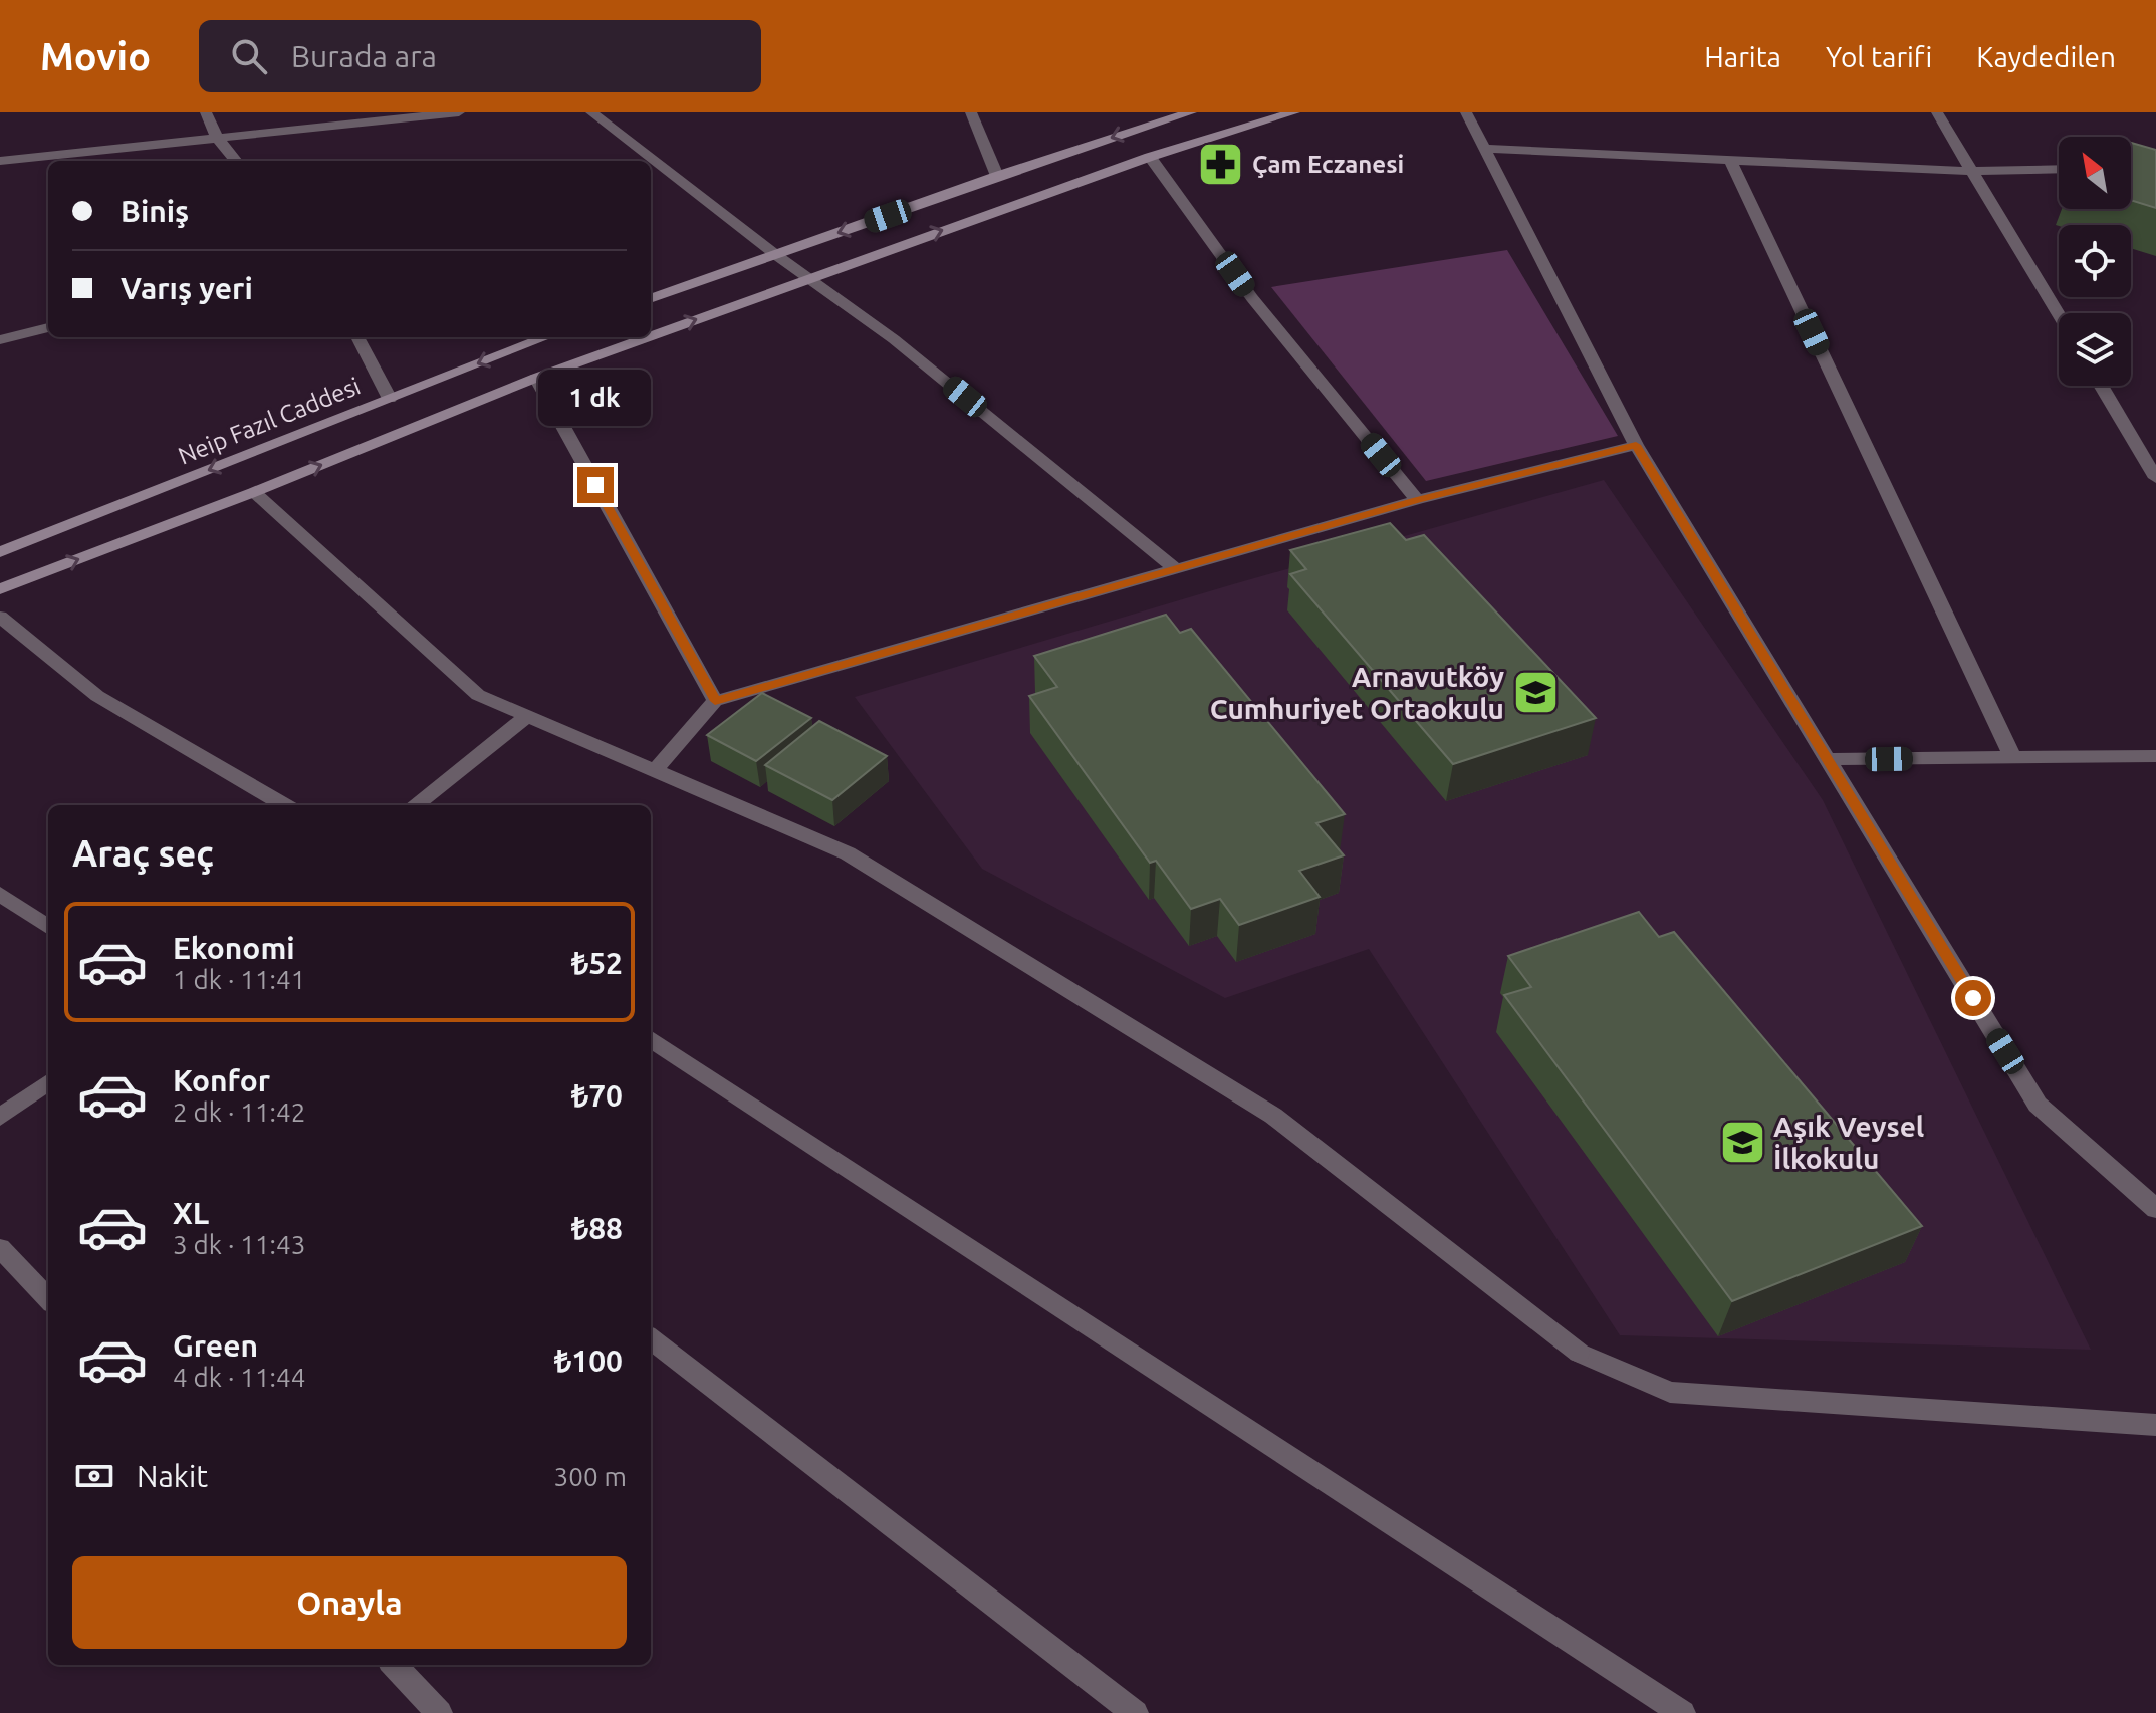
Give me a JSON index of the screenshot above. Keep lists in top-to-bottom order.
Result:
{
  "streets": {
    "main road": ["Neip Fazıl Caddesi"]
  },
  "places": {
    "pharmacy": ["Çam Eczanesi"],
    "school or university": ["Arnavutköy Cumhuriyet Ortaokulu", "Aşık Veysel İlkokulu"]
  },
  "north": "top left",
  "page": {
    "header": "Movio",
    "search": "Burada ara",
    "nav": ["Harita", "Yol tarifi", "Kaydedilen"],
    "banner": ["Biniş", "Varış yeri"],
    "bubble": "1 dk",
    "heading": "Araç seç",
    "list": [
      {
        "name": "Ekonomi",
        "note": "1 dk · 11:41",
        "value": "₺52"
      },
      {
        "name": "Konfor",
        "note": "2 dk · 11:42",
        "value": "₺70"
      },
      {
        "name": "XL",
        "note": "3 dk · 11:43",
        "value": "₺88"
      },
      {
        "name": "Green",
        "note": "4 dk · 11:44",
        "value": "₺100"
      }
    ],
    "pay": ["Nakit", "300 m"],
    "buttons": "Onayla"
  }
}
